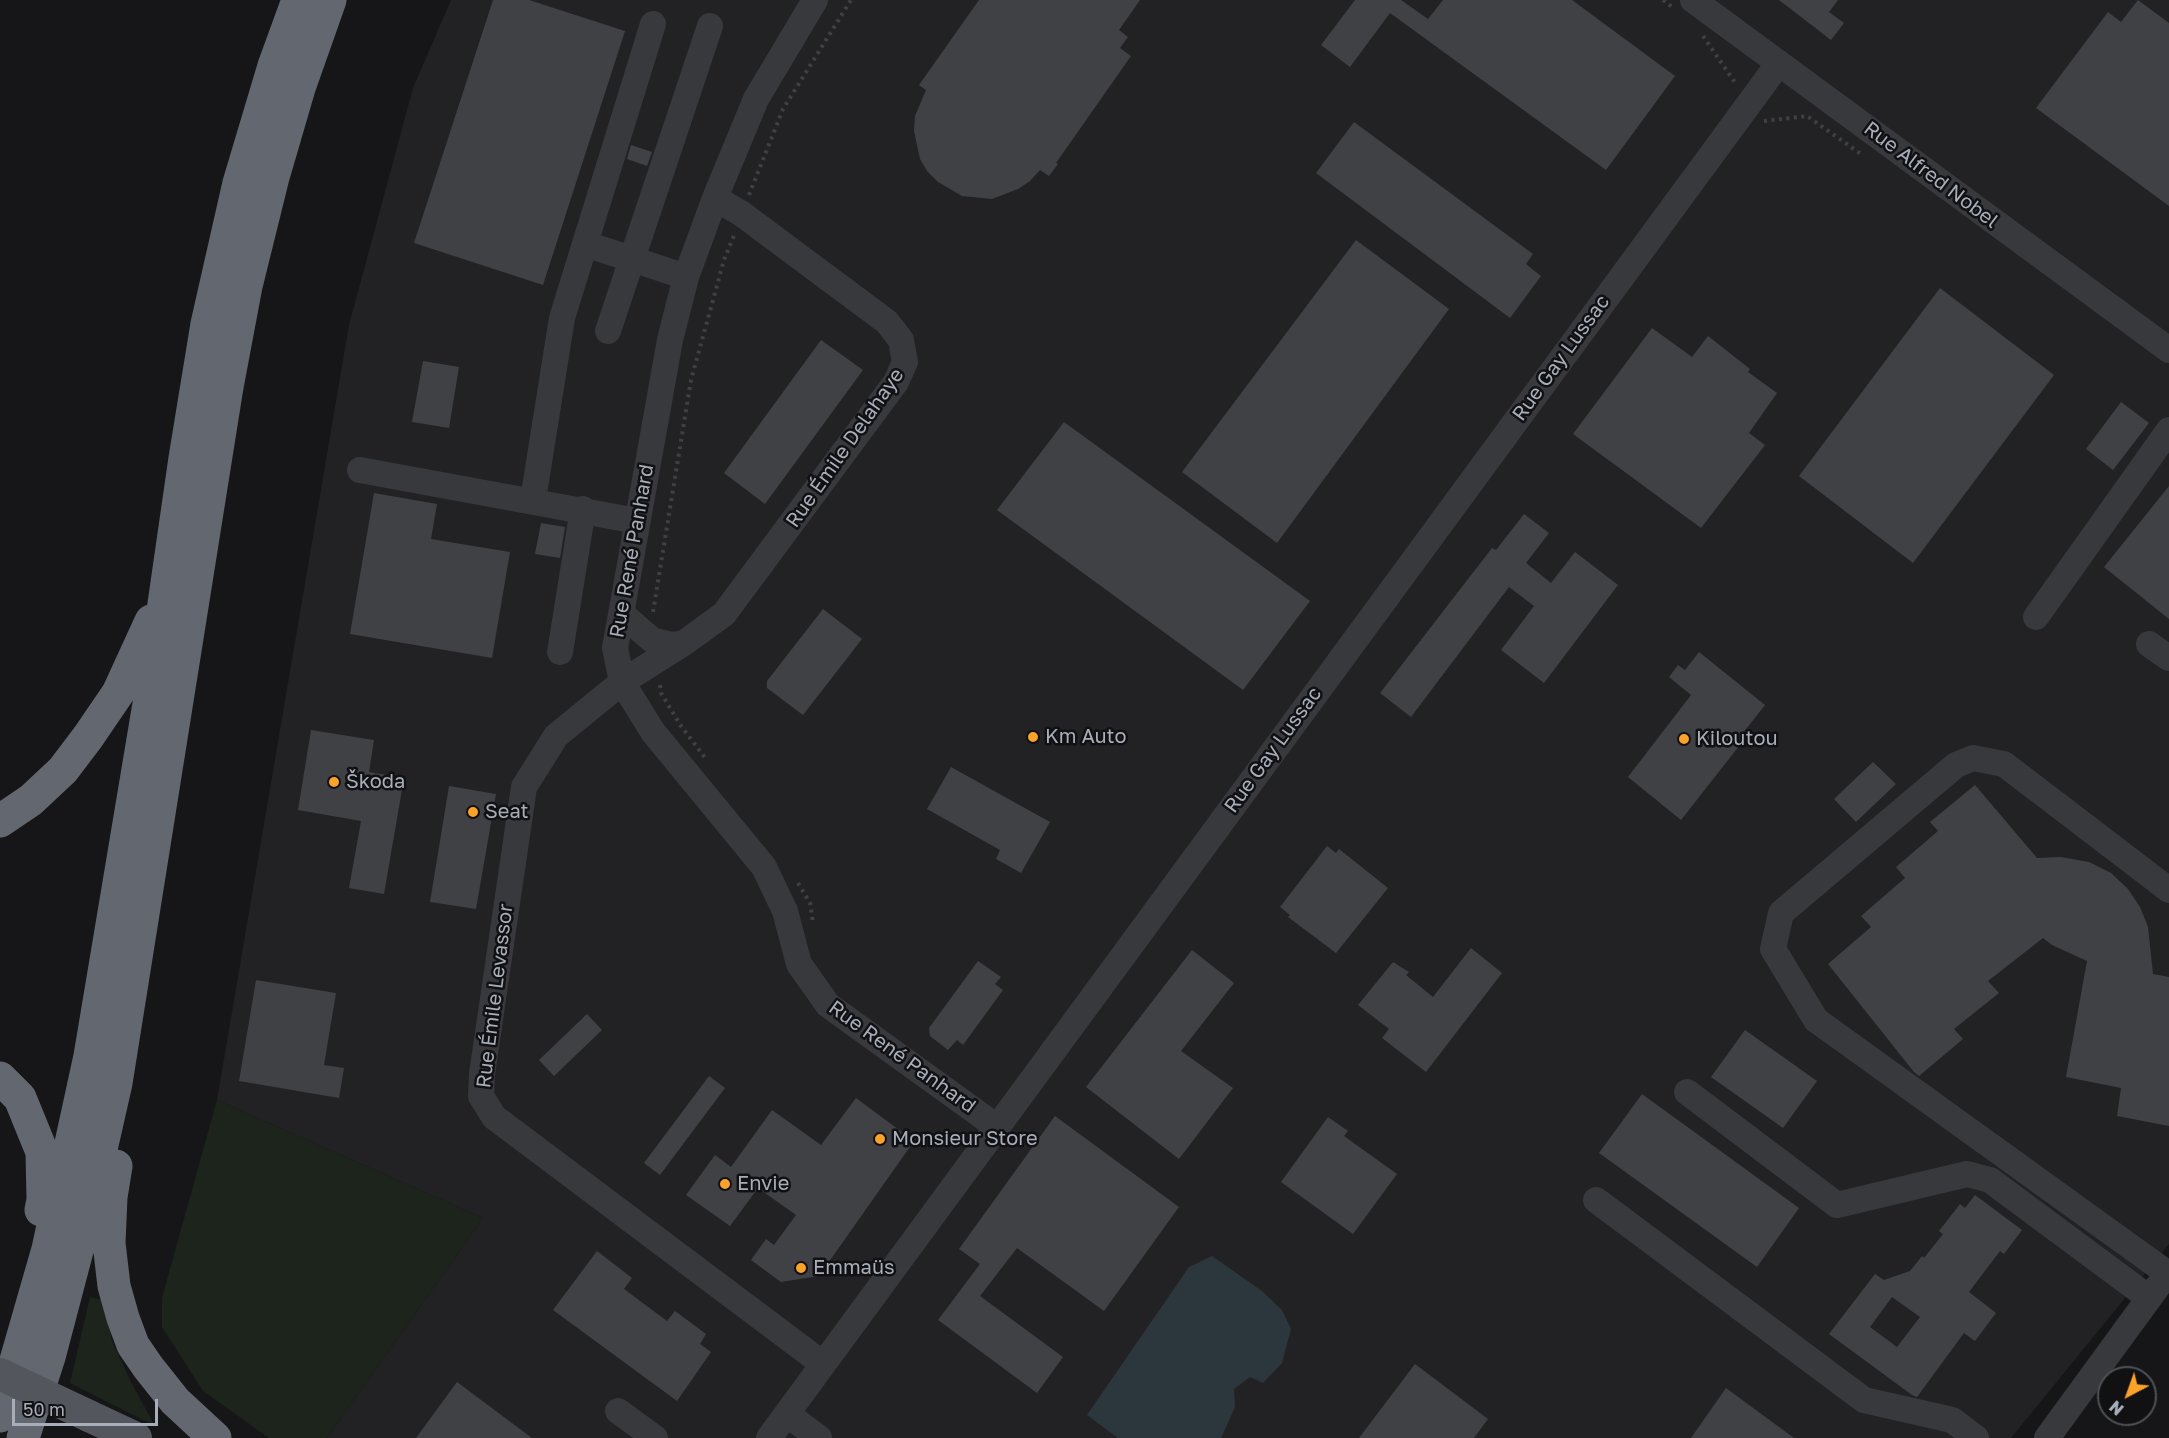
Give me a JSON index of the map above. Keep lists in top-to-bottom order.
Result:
{
  "streets": {
    "street": [
      "Rue Alfred Nobel",
      "Rue Gay Lussac",
      "Rue Émile Delahaye",
      "Rue René Panhard",
      "Rue Émile Levassor"
    ]
  },
  "crossings": [
    ["Rue Alfred Nobel", "Rue Gay Lussac"],
    ["Rue Gay Lussac", "Rue René Panhard"],
    ["Rue Gay Lussac", "Rue Émile Levassor"],
    ["Rue Émile Delahaye", "Rue René Panhard"],
    ["Rue Émile Delahaye", "Rue Émile Levassor"],
    ["Rue René Panhard", "Rue Émile Levassor"]
  ],
  "places": [
    "Km Auto",
    "Kiloutou",
    "Škoda",
    "Seat",
    "Monsieur Store",
    "Envie",
    "Emmaüs"
  ],
  "scale_bar": "50 m",
  "north": "bottom left"
}
